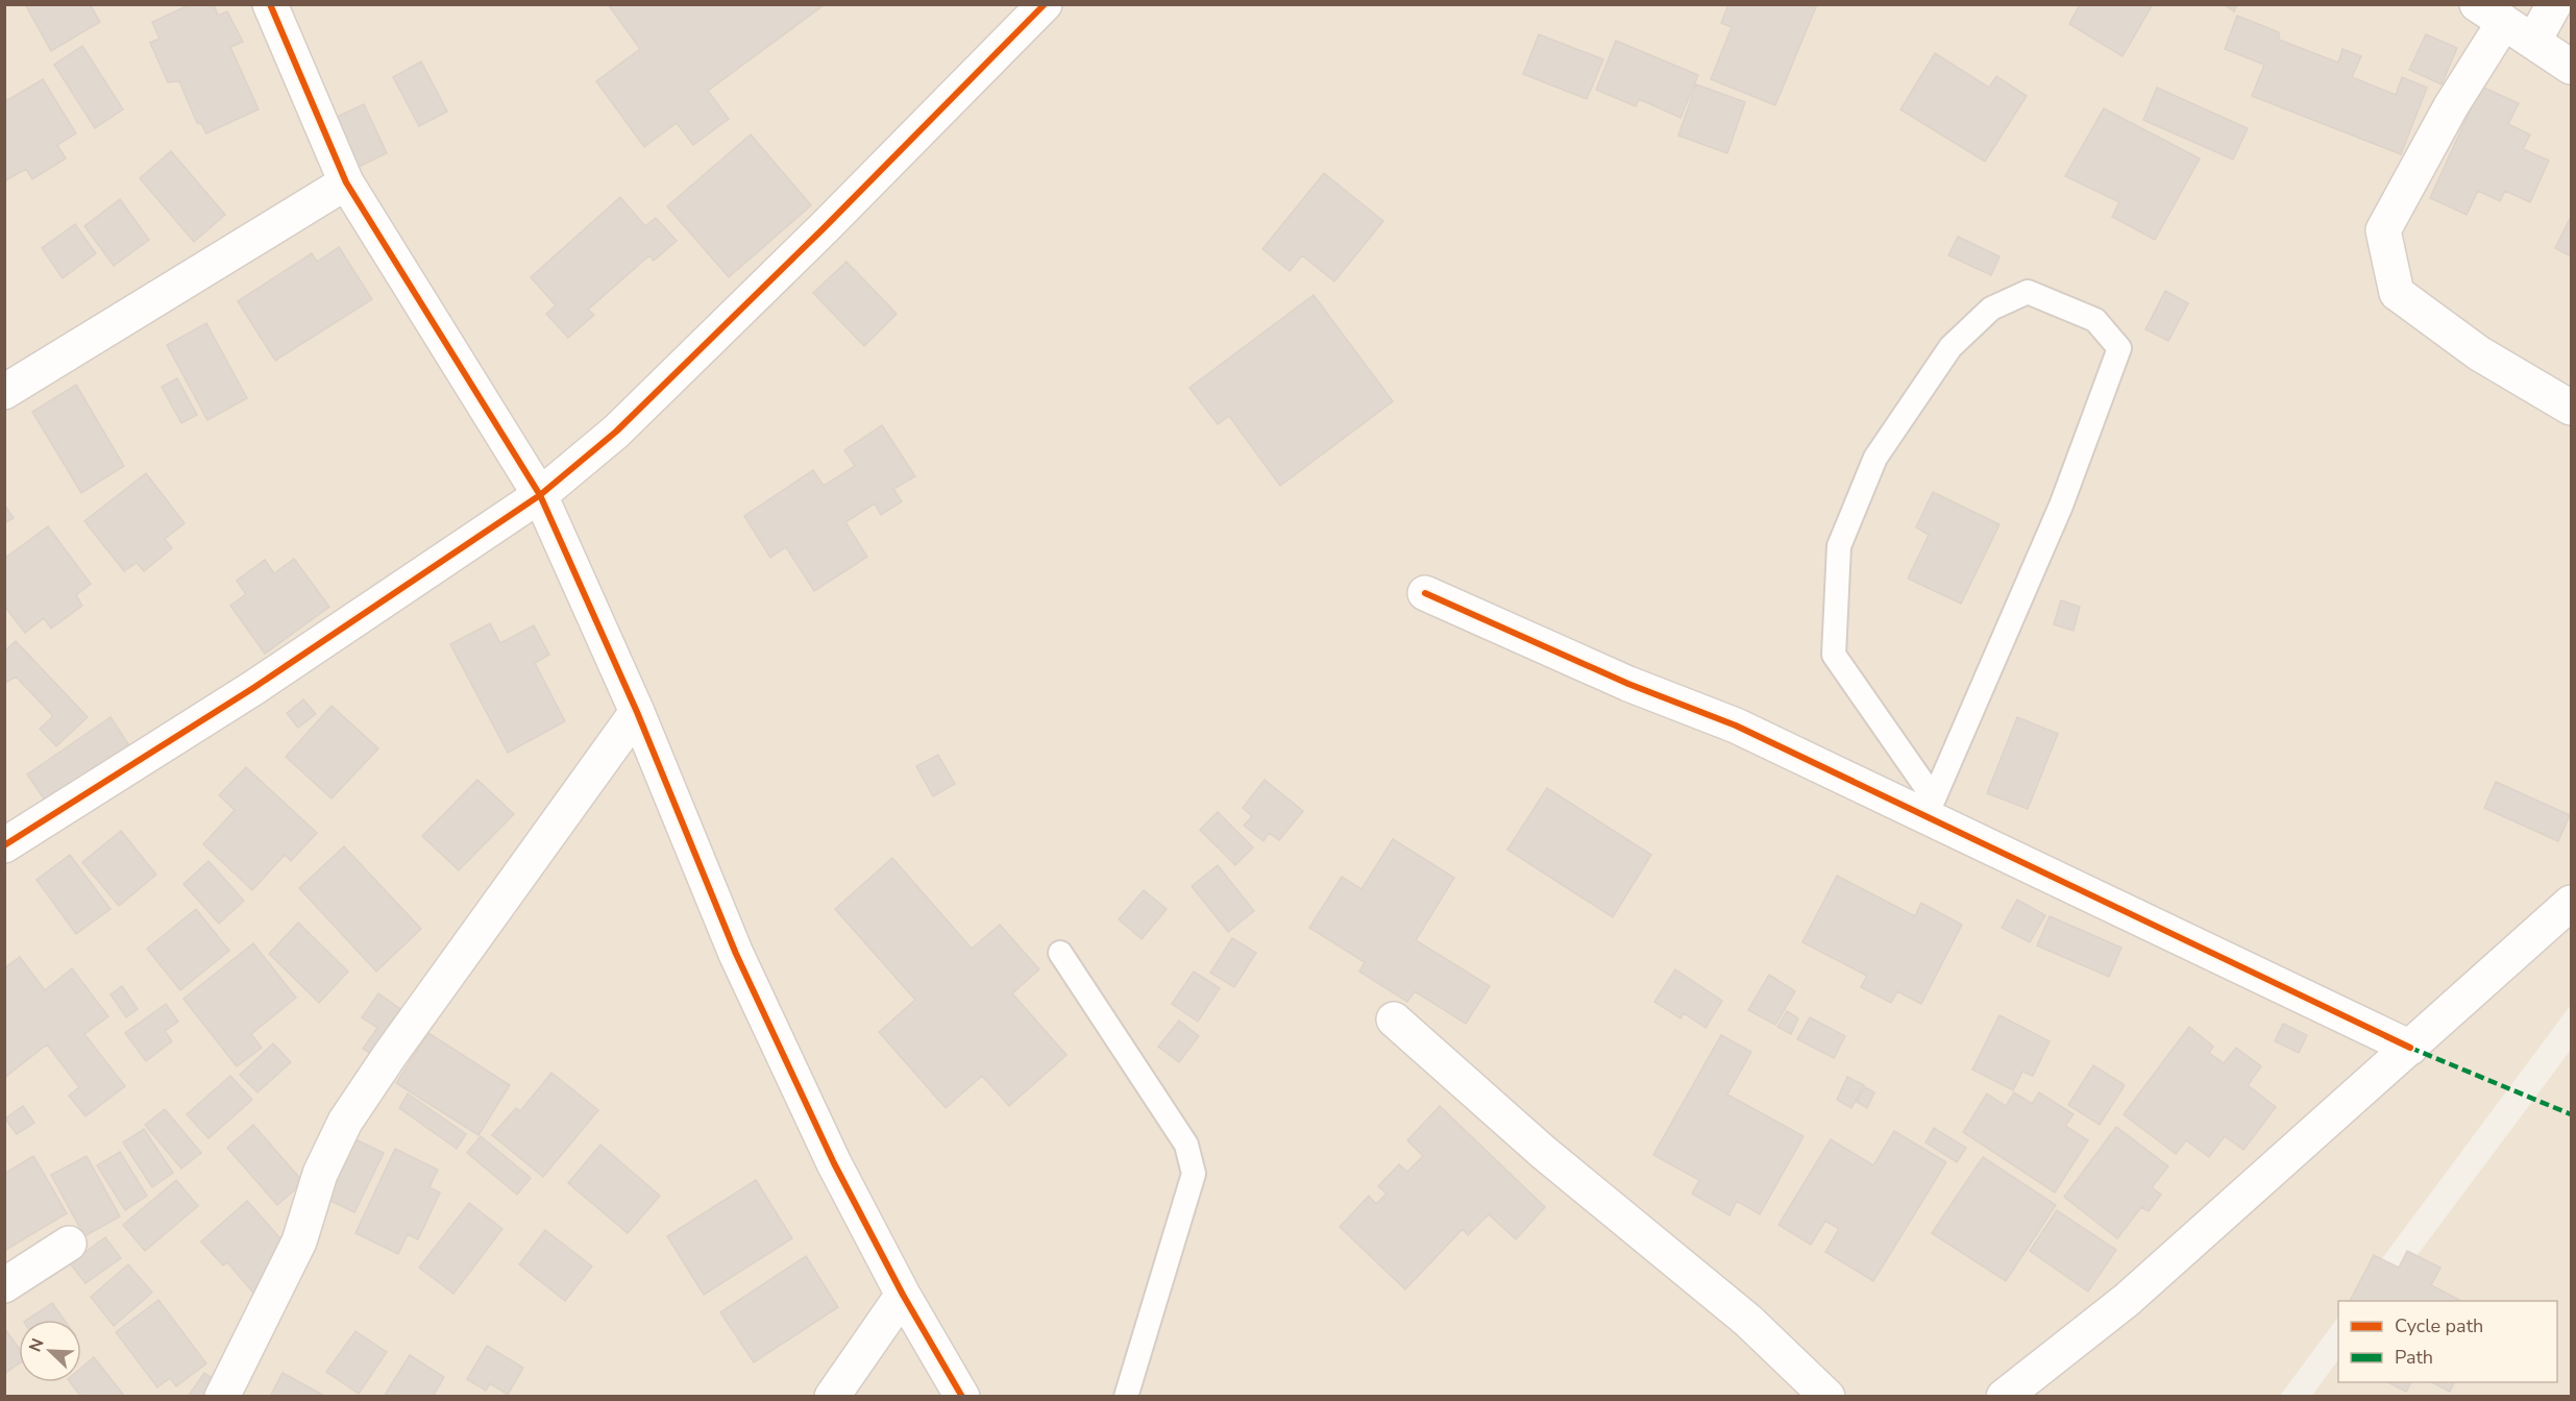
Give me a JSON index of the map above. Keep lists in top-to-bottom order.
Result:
{
  "legend": ["Cycle path", "Path"],
  "north": "top left"
}
